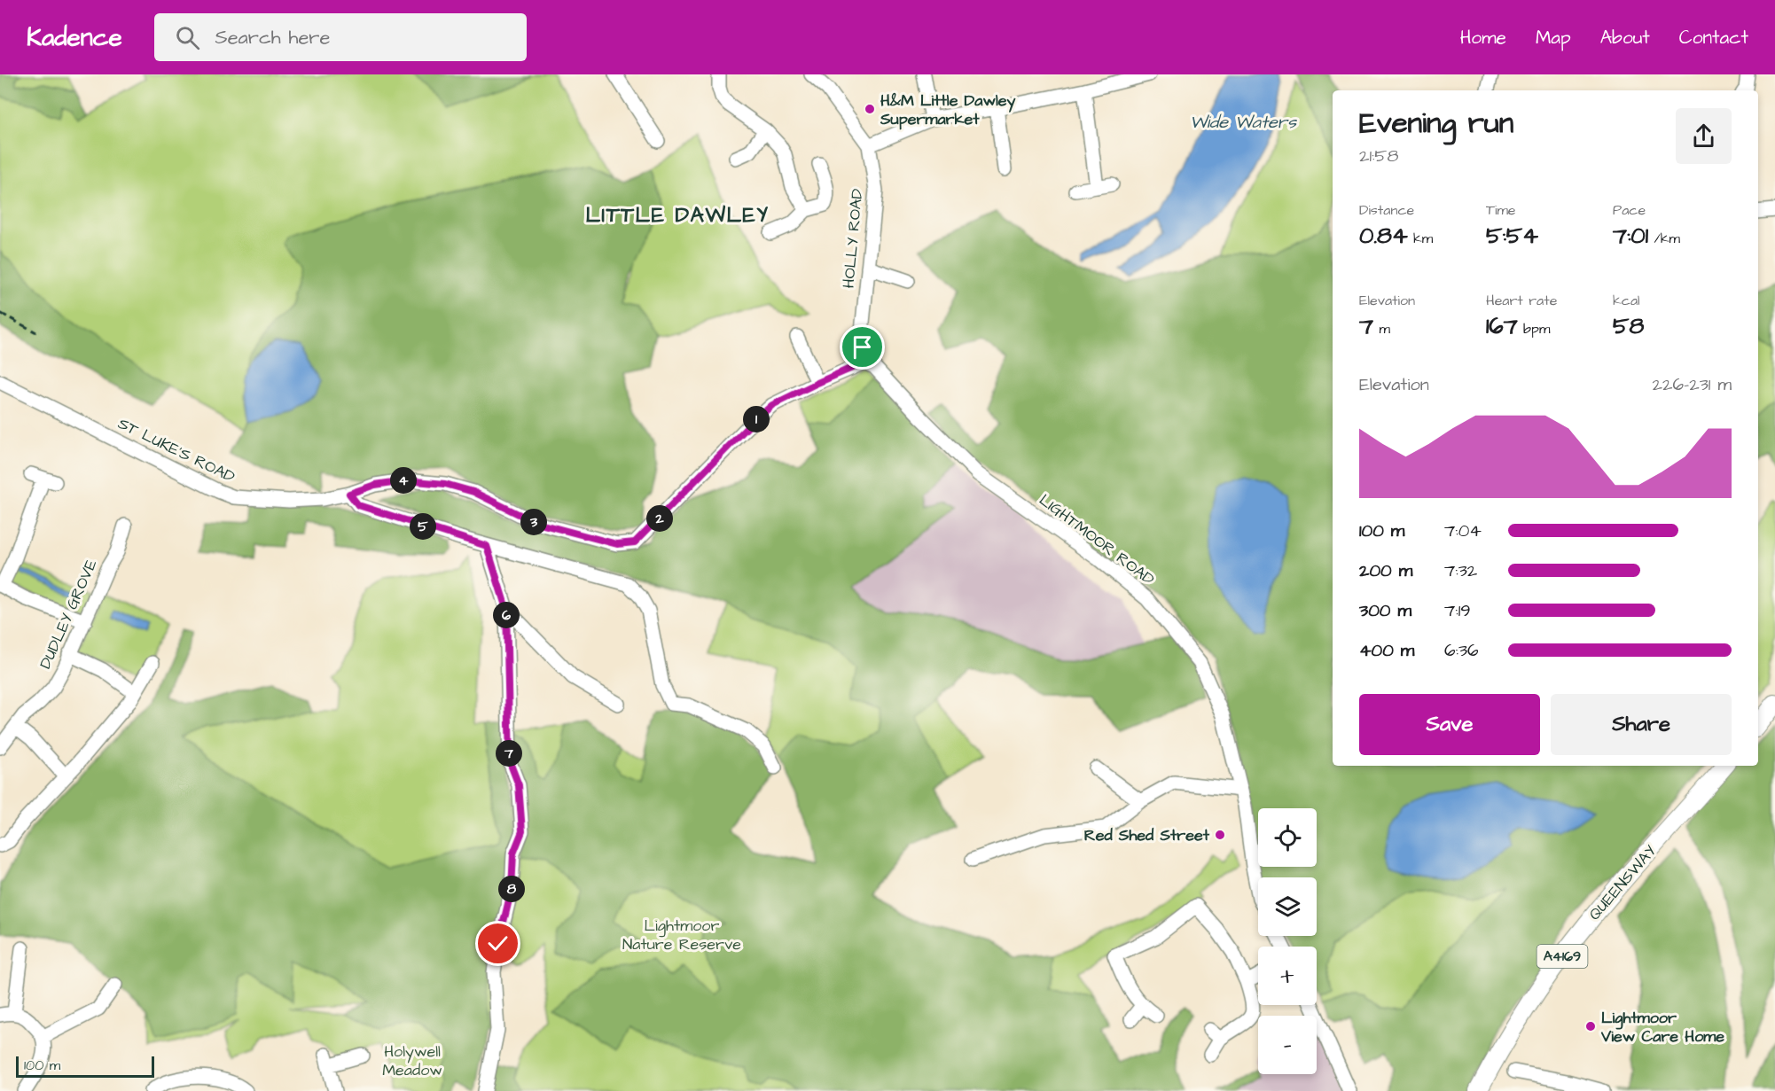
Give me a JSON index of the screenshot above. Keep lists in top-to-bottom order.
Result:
{
  "streets": {
    "main road": ["QUEENSWAY", "A4169"],
    "street": [
      "HOLLY ROAD",
      "ST LUKE'S ROAD",
      "LIGHTMOOR ROAD",
      "DUDLEY GROVE"
    ]
  },
  "crossings": [
    ["HOLLY ROAD", "ST LUKE'S ROAD"],
    ["HOLLY ROAD", "LIGHTMOOR ROAD"],
    ["ST LUKE'S ROAD", "LIGHTMOOR ROAD"]
  ],
  "districts": ["LITTLE DAWLEY"],
  "water": ["Wide Waters"],
  "parks": ["Lightmoor Nature Reserve", "Holywell Meadow"],
  "places": ["H&M Little Dawley Supermarket", "Red Shed Street", "Lightmoor View Care Home"],
  "scale_bar": "100 m",
  "page": {
    "header": "Kadence",
    "search": "Search here",
    "nav": [
      "Home",
      "Map",
      "About",
      "Contact"
    ],
    "heading": ["Evening run", "21:58"],
    "stats": [
      ["Distance", "0.84 km"],
      ["Time", "5:54"],
      ["Pace", "7:01 /km"],
      ["Elevation", "7 m"],
      ["Heart rate", "167 bpm"],
      ["kcal", "58"]
    ],
    "chart": ["Elevation", "226–231 m"],
    "pins": [
      "1",
      "4",
      "2",
      "3",
      "5",
      "6",
      "7",
      "8"
    ],
    "list": [
      {
        "name": "100 m",
        "note": "7:04"
      },
      {
        "name": "200 m",
        "note": "7:32"
      },
      {
        "name": "300 m",
        "note": "7:19"
      },
      {
        "name": "400 m",
        "note": "6:36"
      }
    ],
    "buttons": ["Save", "Share"],
    "map_buttons": ["+", "−"],
    "scale": "100 m"
  }
}
